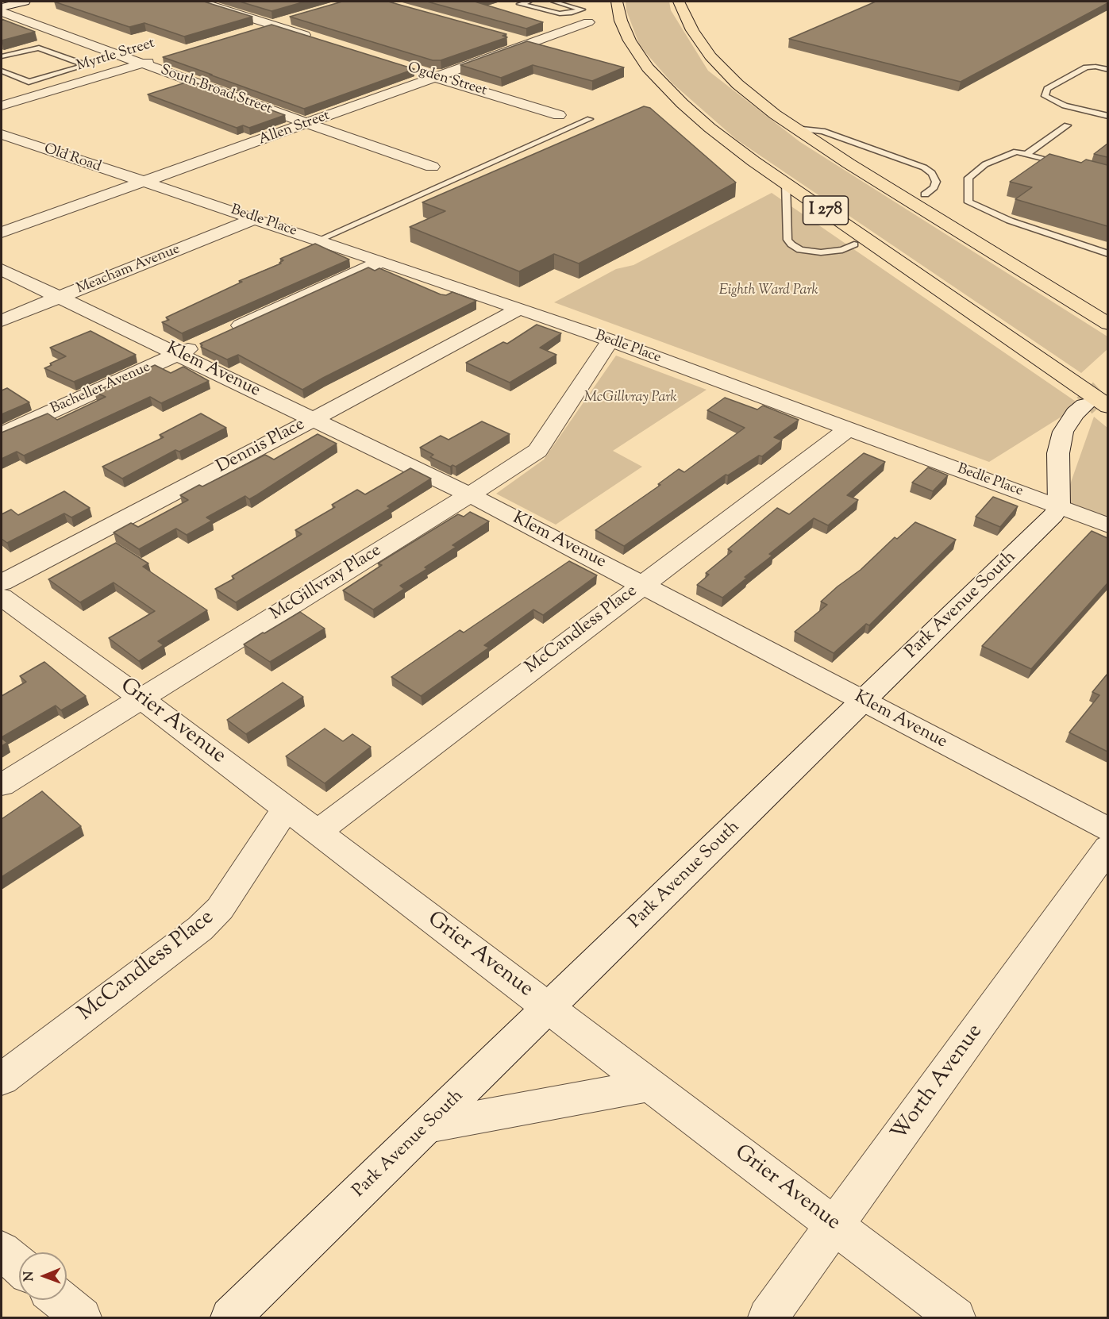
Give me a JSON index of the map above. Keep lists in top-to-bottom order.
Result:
{
  "streets": {
    "highway": ["I 278"],
    "street": [
      "Myrtle Street",
      "Ogden Street",
      "South Broad Street",
      "Allen Street",
      "Old Road",
      "Bedle Place",
      "Meacham Avenue",
      "Klem Avenue",
      "Bacheller Avenue",
      "Dennis Place",
      "McGillvray Place",
      "Park Avenue South",
      "McCandless Place",
      "Grier Avenue",
      "Worth Avenue"
    ]
  },
  "crossings": [
    ["Myrtle Street", "South Broad Street"],
    ["Ogden Street", "Allen Street"],
    ["South Broad Street", "Allen Street"],
    ["Allen Street", "Old Road"],
    ["Allen Street", "Bedle Place"],
    ["Old Road", "Bedle Place"],
    ["Bedle Place", "Meacham Avenue"],
    ["Bedle Place", "Bacheller Avenue"],
    ["Bedle Place", "Dennis Place"],
    ["Bedle Place", "McGillvray Place"],
    ["Bedle Place", "Park Avenue South"],
    ["Bedle Place", "McCandless Place"],
    ["Meacham Avenue", "Klem Avenue"],
    ["Klem Avenue", "Bacheller Avenue"],
    ["Klem Avenue", "Dennis Place"],
    ["Klem Avenue", "McGillvray Place"],
    ["Klem Avenue", "Park Avenue South"],
    ["Klem Avenue", "McCandless Place"],
    ["McGillvray Place", "Grier Avenue"],
    ["Park Avenue South", "Grier Avenue"],
    ["McCandless Place", "Grier Avenue"],
    ["Grier Avenue", "Worth Avenue"]
  ],
  "parks": ["Eighth Ward Park", "McGillvray Park"],
  "north": "left"
}
